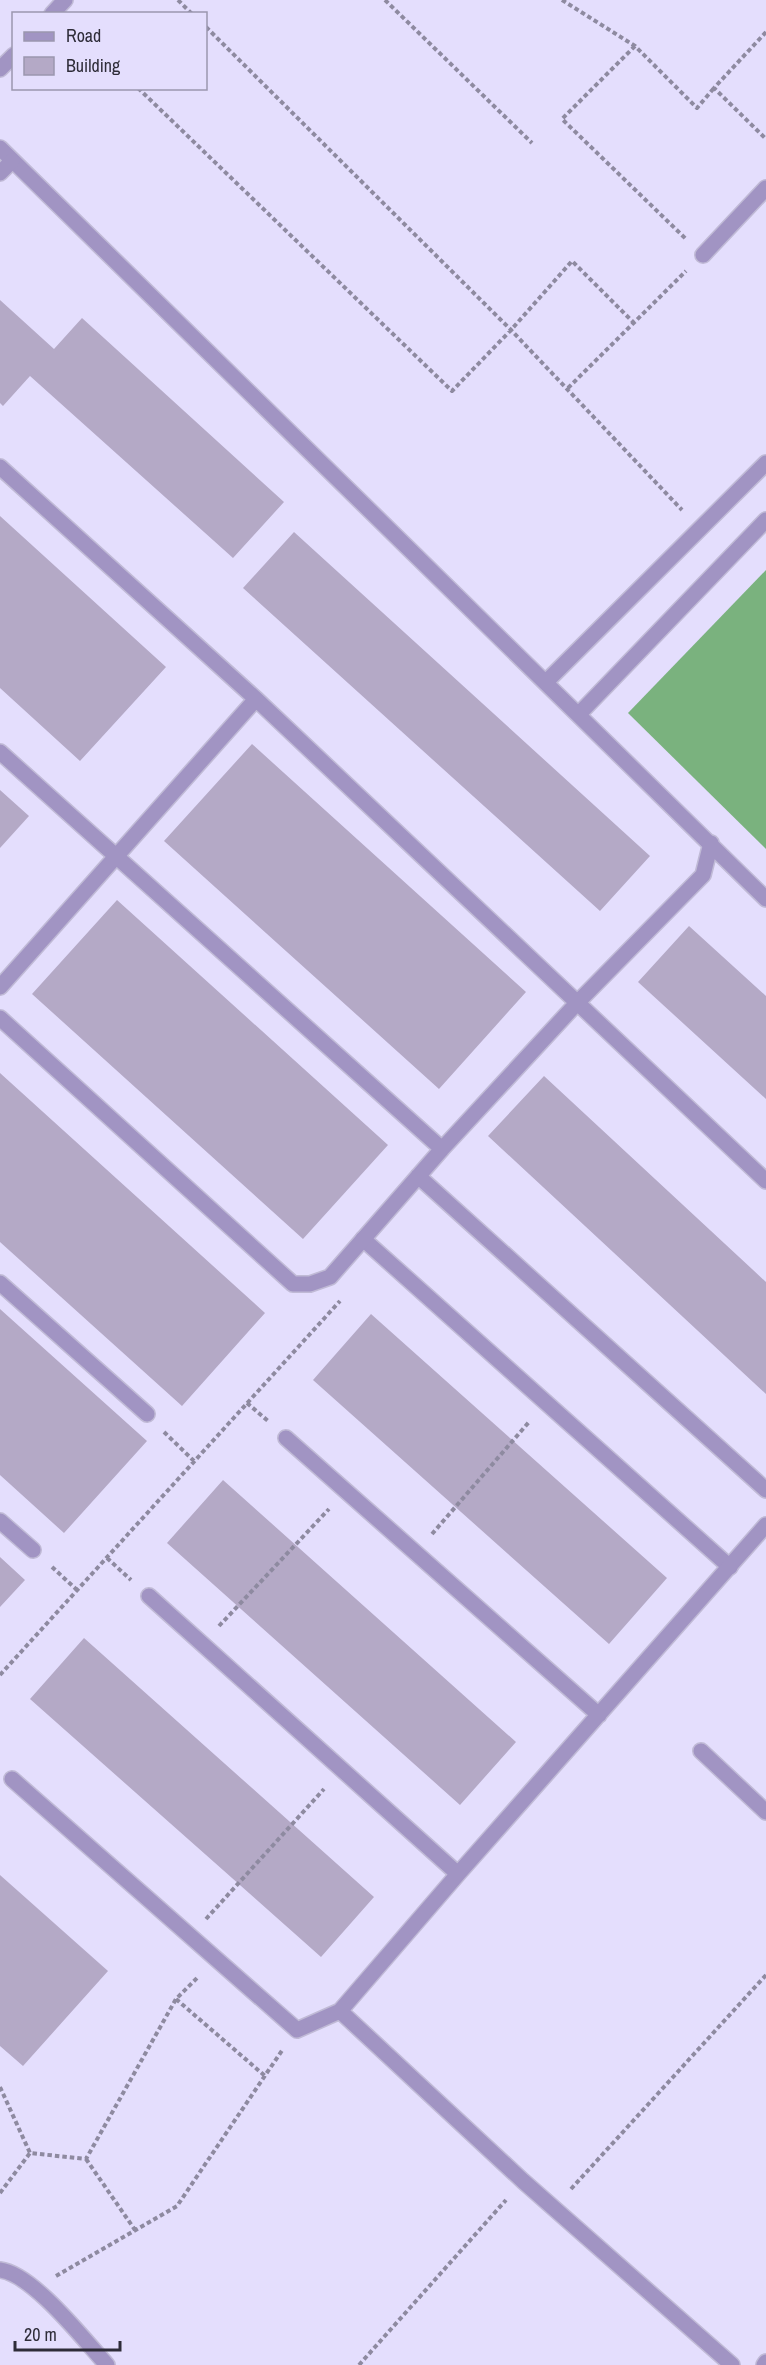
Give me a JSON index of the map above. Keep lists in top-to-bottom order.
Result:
{
  "legend": ["Road", "Building"],
  "scale_bar": "20 m"
}
